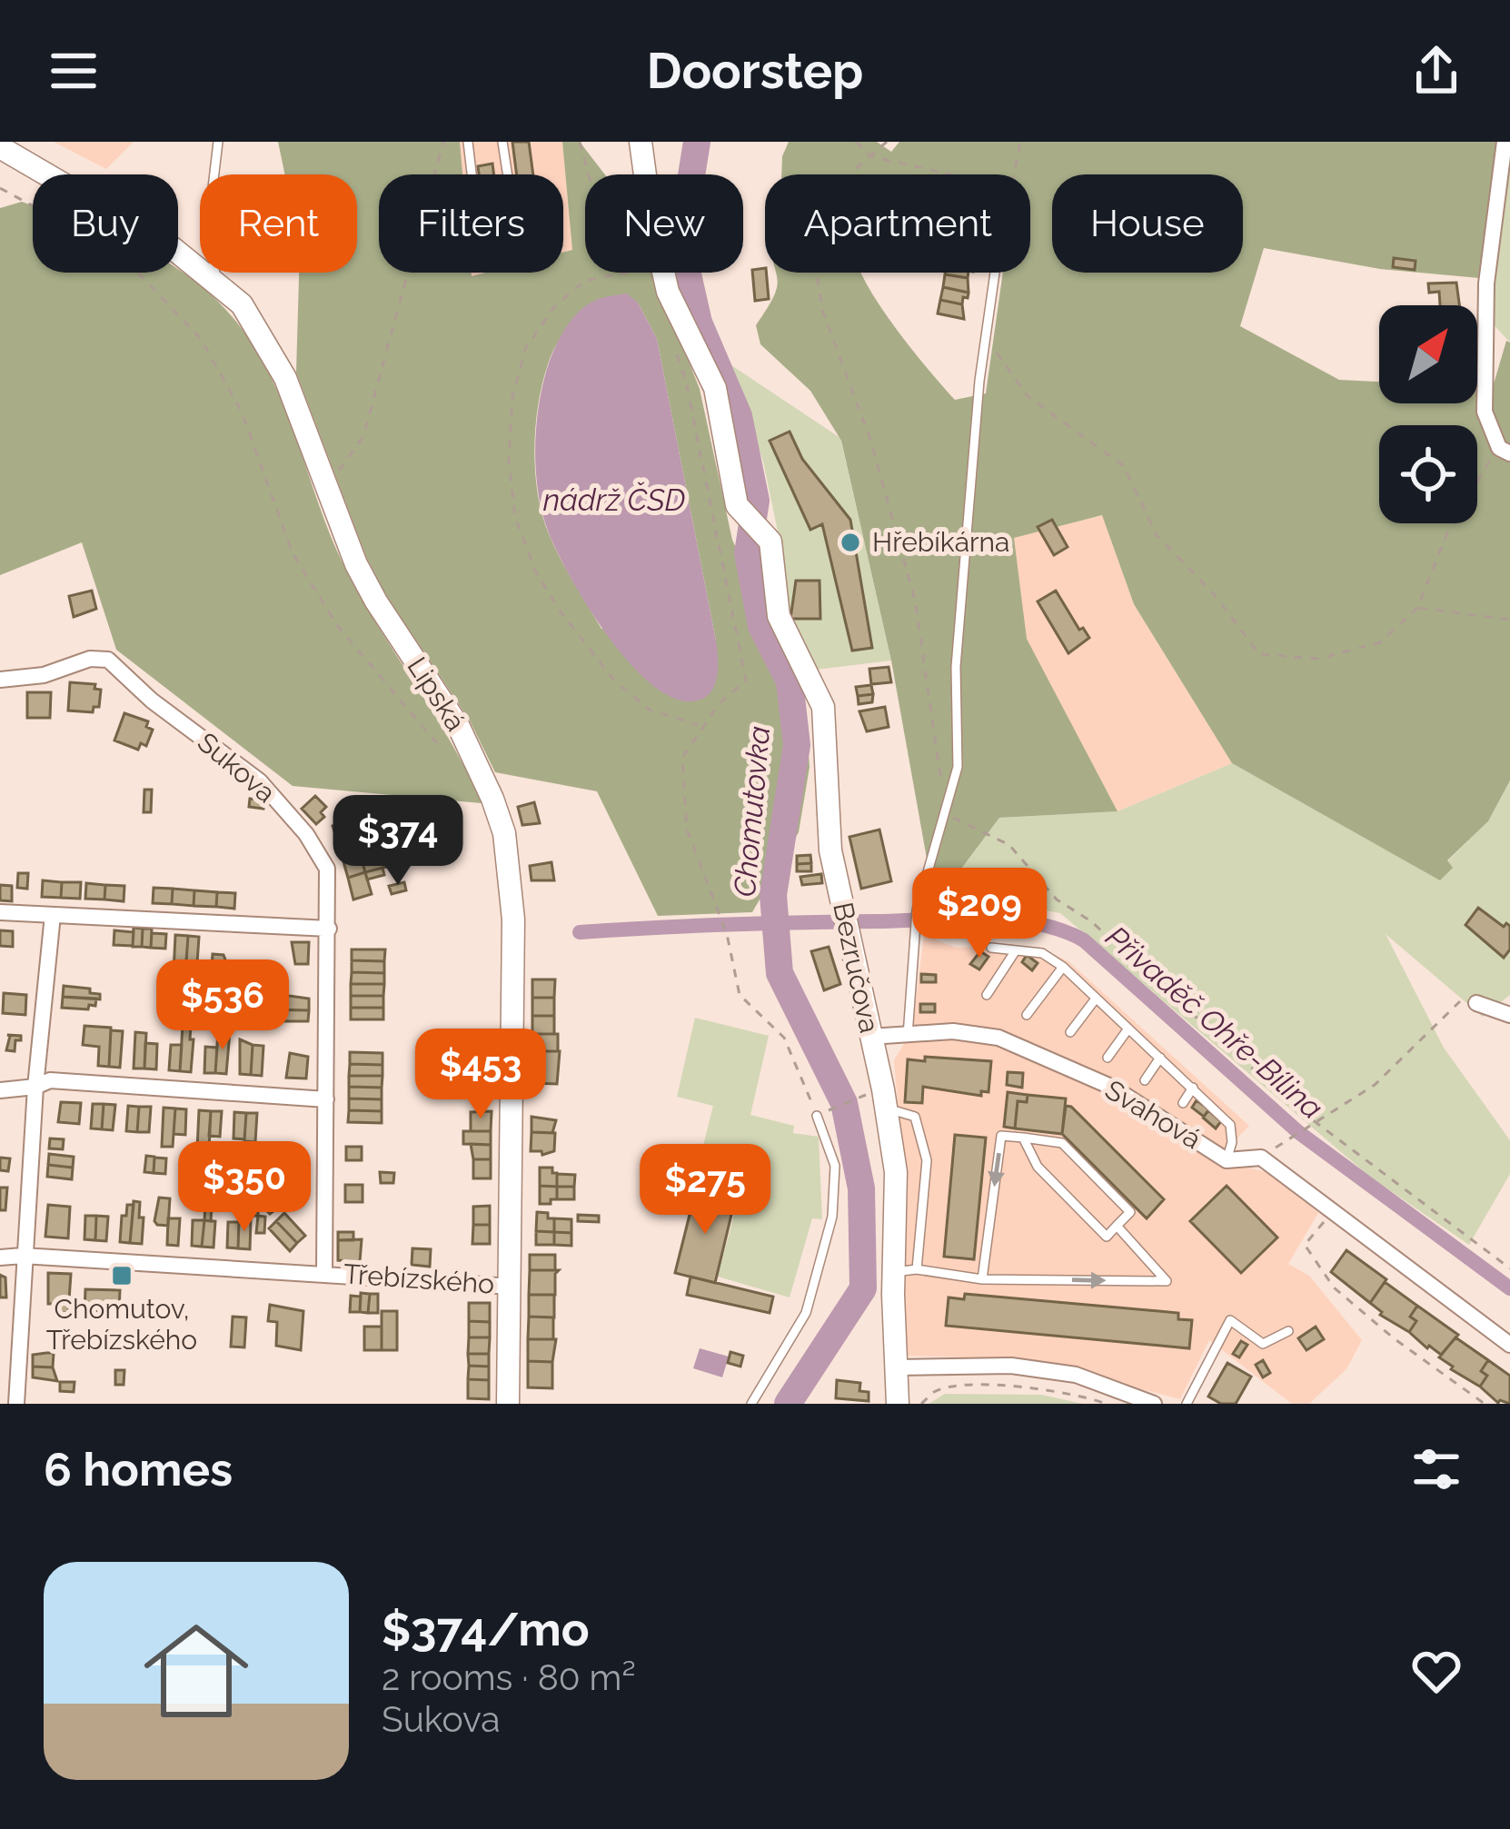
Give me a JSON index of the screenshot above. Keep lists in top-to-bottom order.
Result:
{
  "streets": {
    "street": [
      "Lipská",
      "Sukova",
      "Bezručova",
      "Svahová",
      "Třebízského"
    ]
  },
  "crossings": [
    ["Lipská", "Třebízského"],
    ["Sukova", "Třebízského"],
    ["Bezručova", "Svahová"]
  ],
  "water": ["nádrž ČSD", "Chomutovka", "Přivaděč Ohře-Bílina"],
  "places": {
    "other": ["Hřebíkárna"],
    "transit": ["Chomutov, Třebízského"]
  },
  "north": "top right",
  "page": {
    "header": "Doorstep",
    "chip": [
      "Buy",
      "Rent",
      "Filters",
      "New",
      "Apartment",
      "House"
    ],
    "price": [
      "$374",
      "$209",
      "$536",
      "$453",
      "$350",
      "$275"
    ],
    "heading": "6 homes",
    "list": [
      {
        "name": "$374/mo",
        "note": "2 rooms · 80 m² · Sukova"
      }
    ]
  }
}
